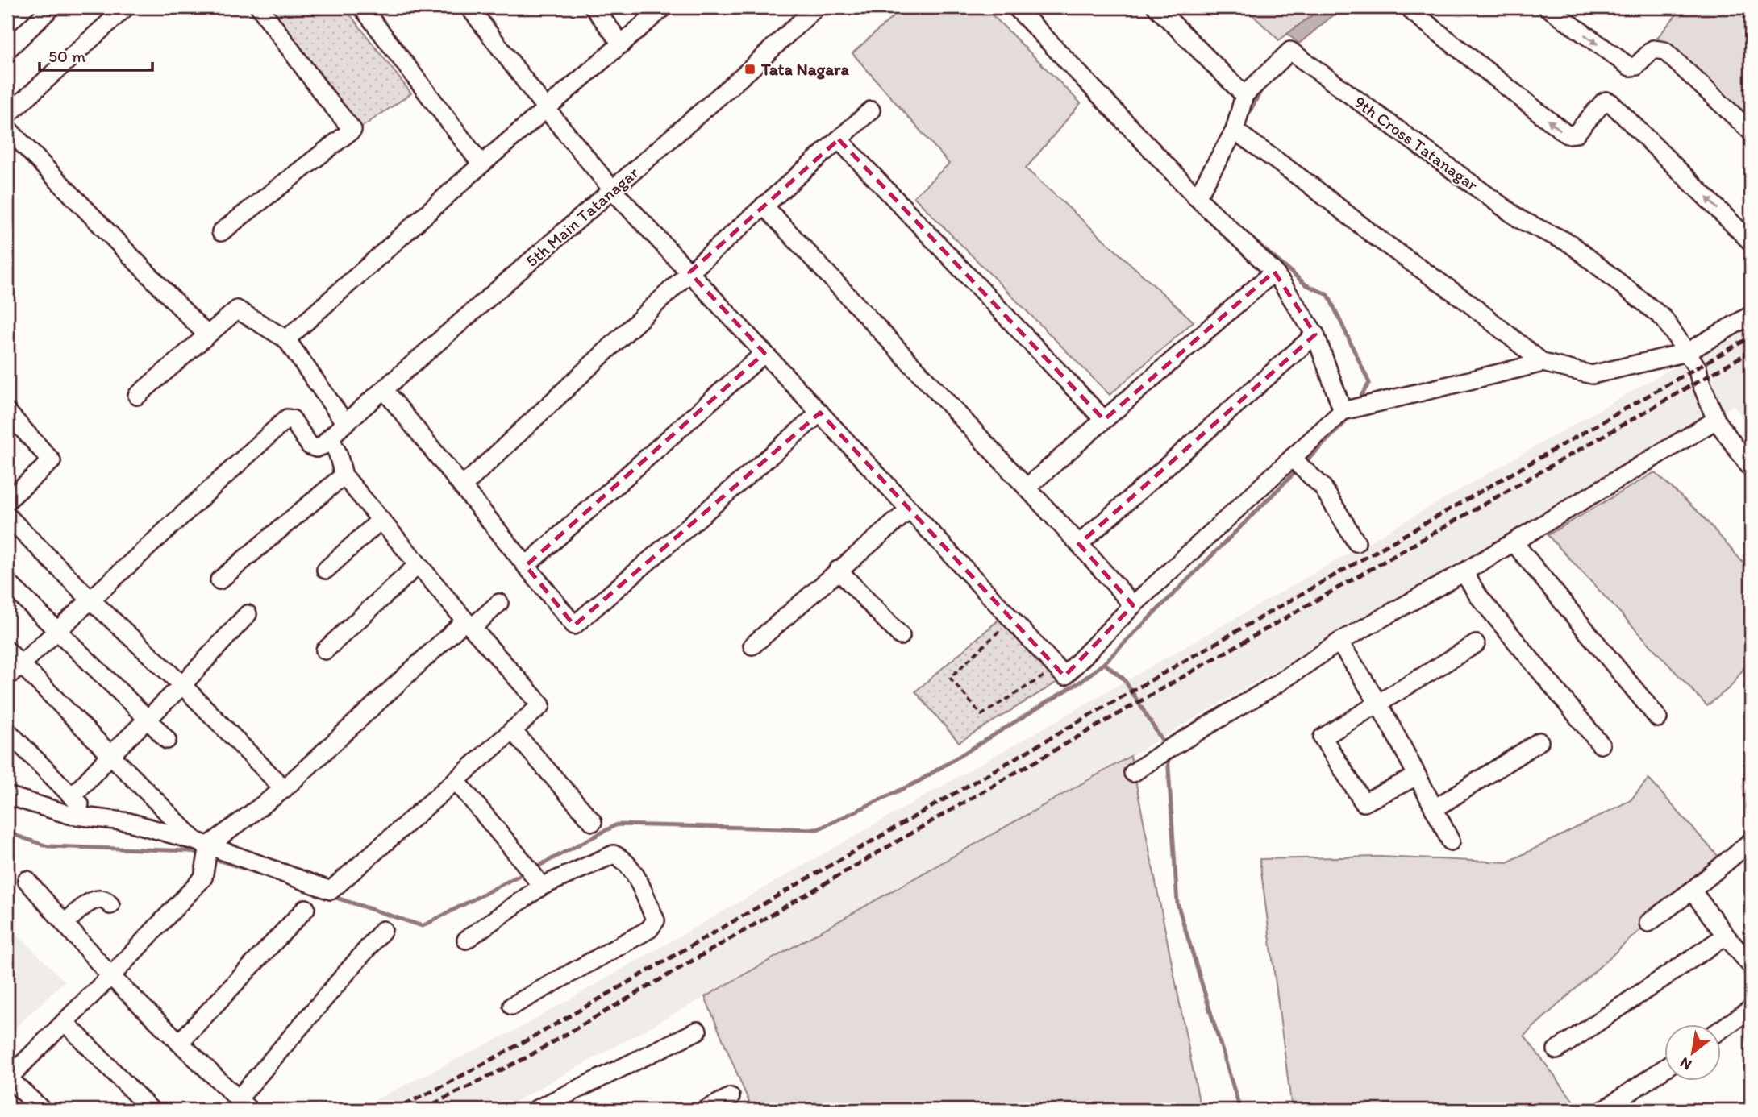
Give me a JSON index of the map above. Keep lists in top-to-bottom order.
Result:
{
  "streets": {
    "street": ["9th Cross Tatanagar", "5th Main Tatanagar"]
  },
  "places": {
    "transit": ["Tata Nagara"]
  },
  "scale_bar": "50 m",
  "north": "bottom left"
}
